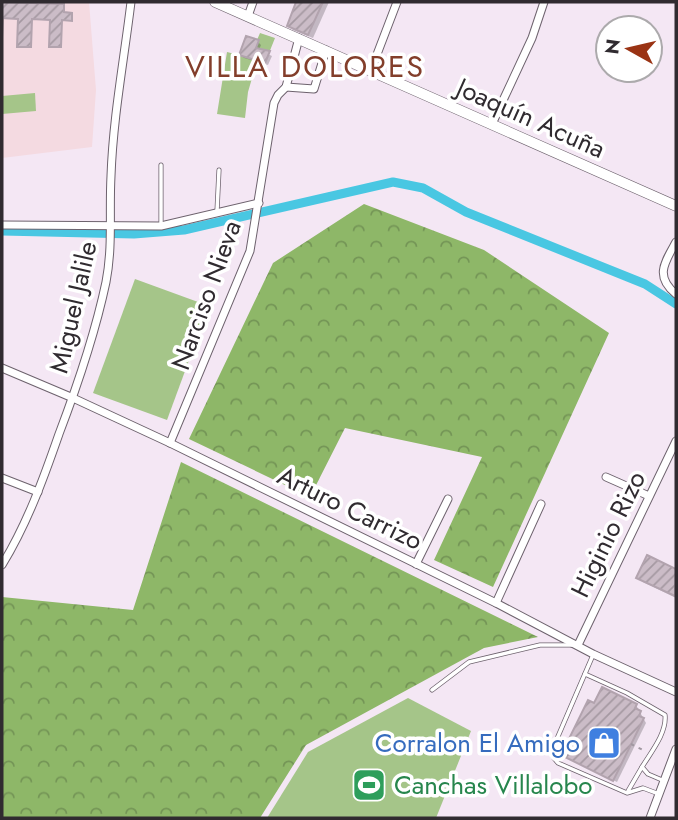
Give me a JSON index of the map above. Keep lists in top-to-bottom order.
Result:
{
  "streets": {
    "street": [
      "Joaquín Acuña",
      "Narciso Nieva",
      "Miguel Jalile",
      "Arturo Carrizo",
      "Higinio Rizo"
    ]
  },
  "crossings": [
    ["Joaquín Acuña", "Narciso Nieva"],
    ["Narciso Nieva", "Arturo Carrizo"],
    ["Miguel Jalile", "Arturo Carrizo"],
    ["Arturo Carrizo", "Higinio Rizo"]
  ],
  "districts": ["VILLA DOLORES"],
  "places": {
    "shop": ["Corralon El Amigo"],
    "sports": ["Canchas Villalobo"]
  },
  "north": "left"
}
